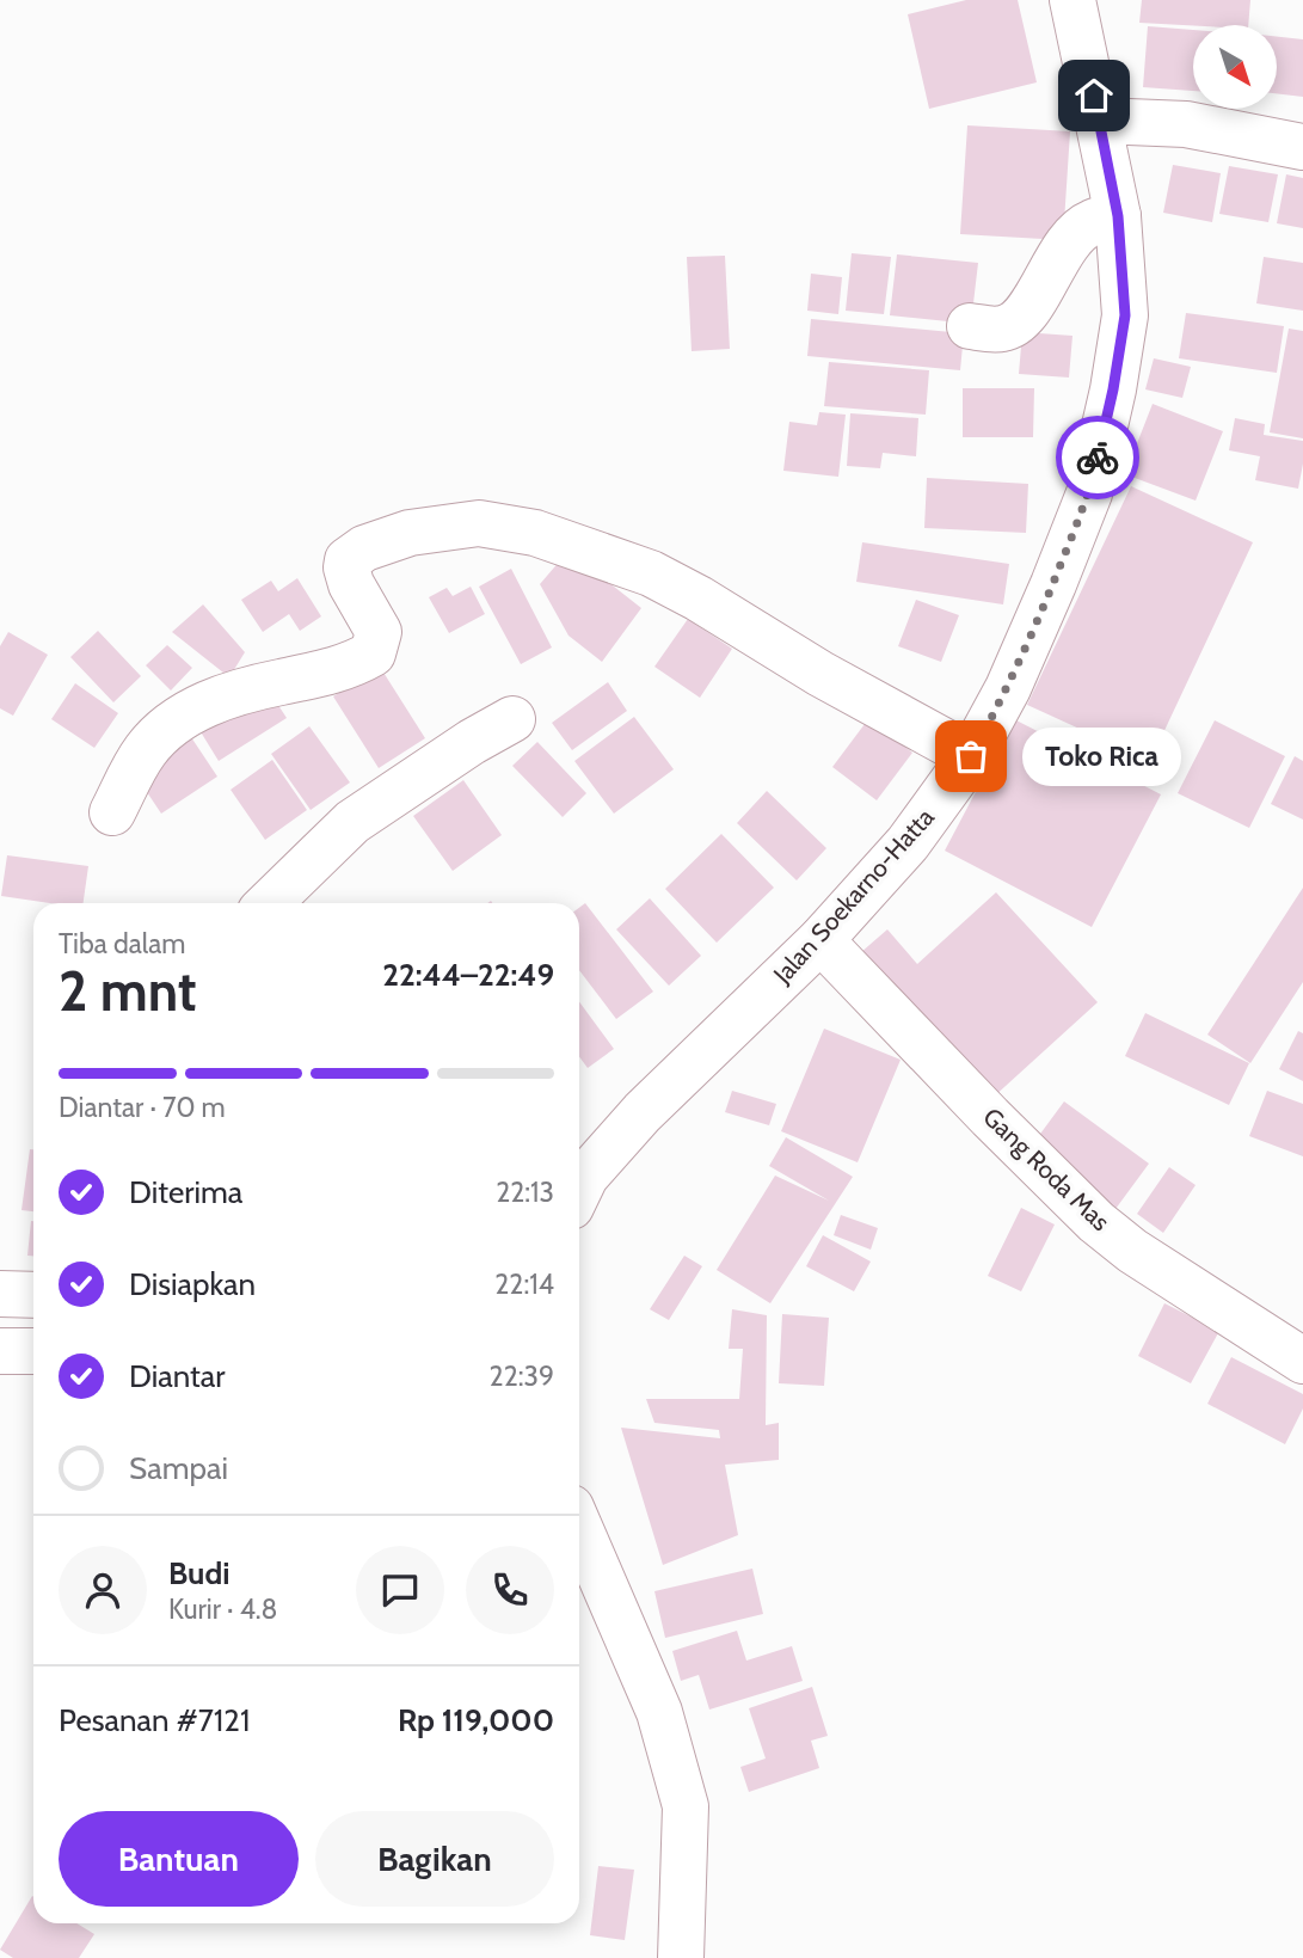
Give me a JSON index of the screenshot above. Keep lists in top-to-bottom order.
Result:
{
  "streets": {
    "main road": ["Jalan Soekarno-Hatta", "Gang Roda Mas"]
  },
  "crossings": [
    ["Jalan Soekarno-Hatta", "Gang Roda Mas"]
  ],
  "places": ["Toko Rica"],
  "north": "bottom right",
  "page": {
    "bubble": "Toko Rica",
    "heading": ["2 mnt", "Tiba dalam", "22:44–22:49"],
    "panel": [
      "Budi",
      "Kurir · 4.8",
      "Pesanan #7121",
      "Rp 119,000"
    ],
    "bar": "Diantar · 70 m",
    "list": [
      ["Diterima", "22:13"],
      ["Disiapkan", "22:14"],
      ["Diantar", "22:39"],
      "Sampai"
    ],
    "buttons": ["Bantuan", "Bagikan"]
  }
}
